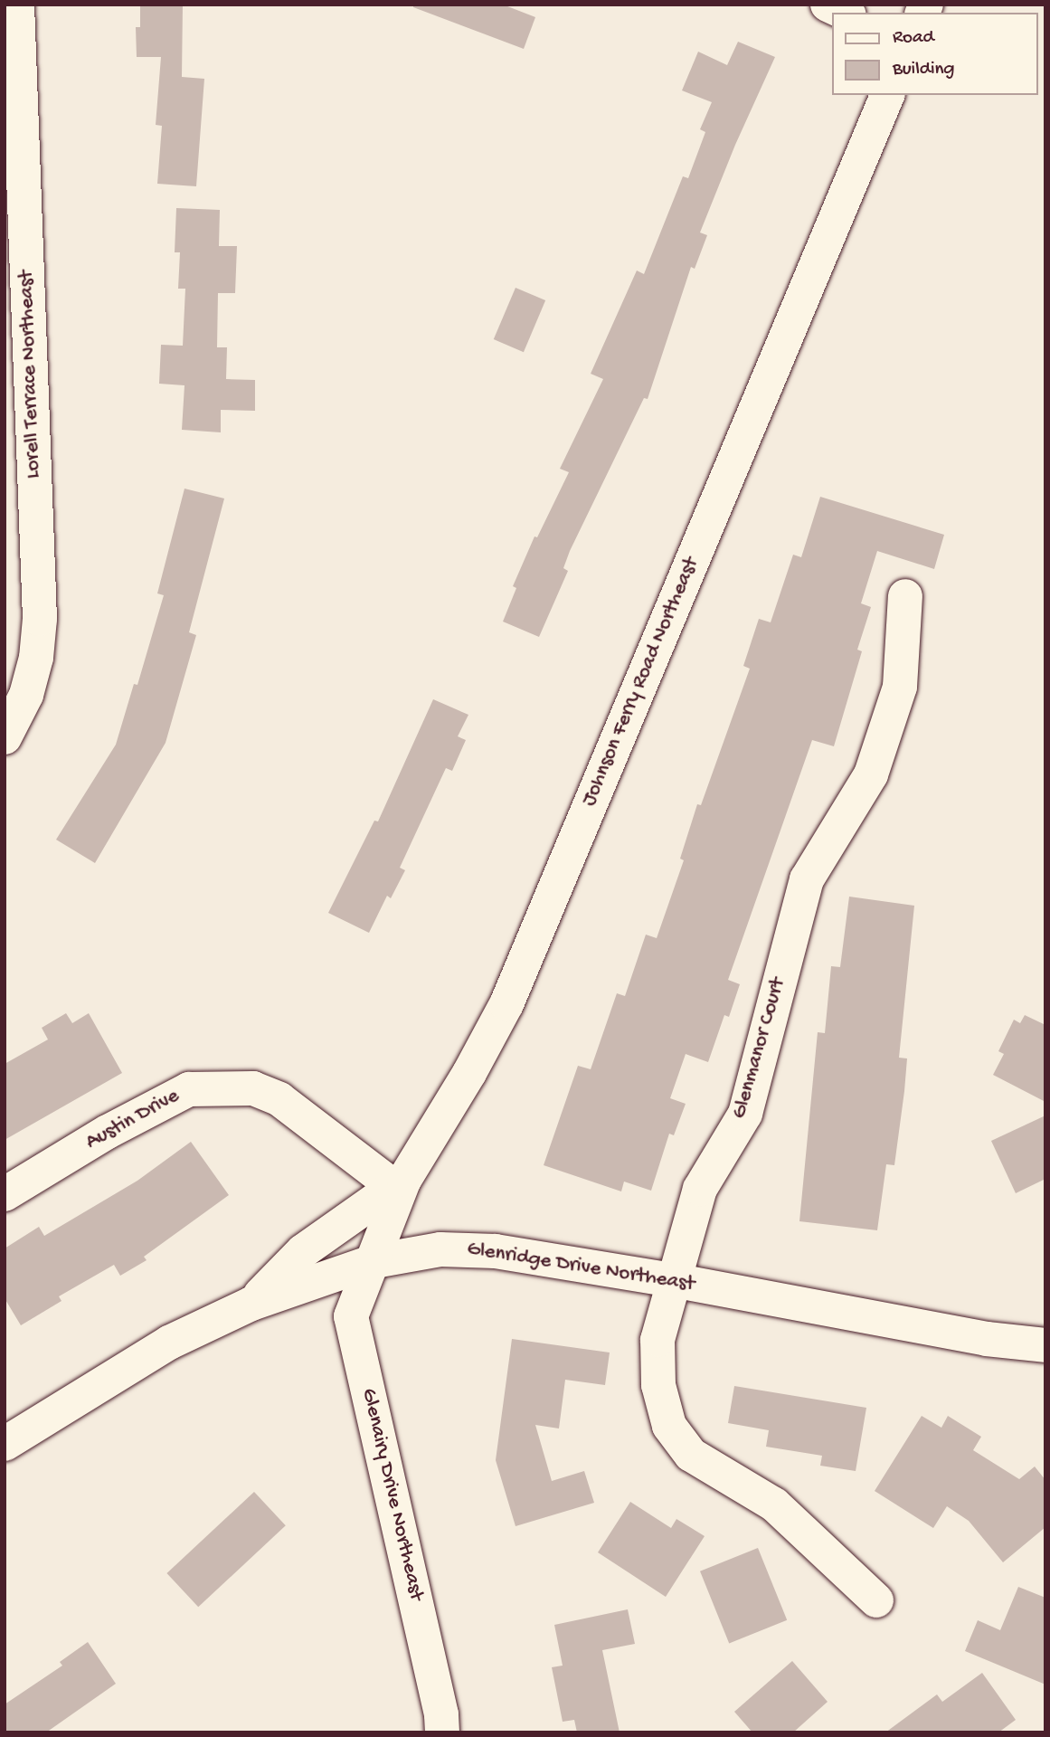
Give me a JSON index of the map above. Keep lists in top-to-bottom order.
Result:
{
  "streets": {
    "street": [
      "Lorell Terrace Northeast",
      "Johnson Ferry Road Northeast",
      "Glenmanor Court",
      "Austin Drive",
      "Glenridge Drive Northeast",
      "Glenairy Drive Northeast"
    ]
  },
  "crossings": [
    ["Johnson Ferry Road Northeast", "Austin Drive"],
    ["Johnson Ferry Road Northeast", "Glenridge Drive Northeast"],
    ["Johnson Ferry Road Northeast", "Glenairy Drive Northeast"],
    ["Glenmanor Court", "Glenridge Drive Northeast"],
    ["Glenridge Drive Northeast", "Glenairy Drive Northeast"]
  ],
  "legend": ["Road", "Building"]
}
